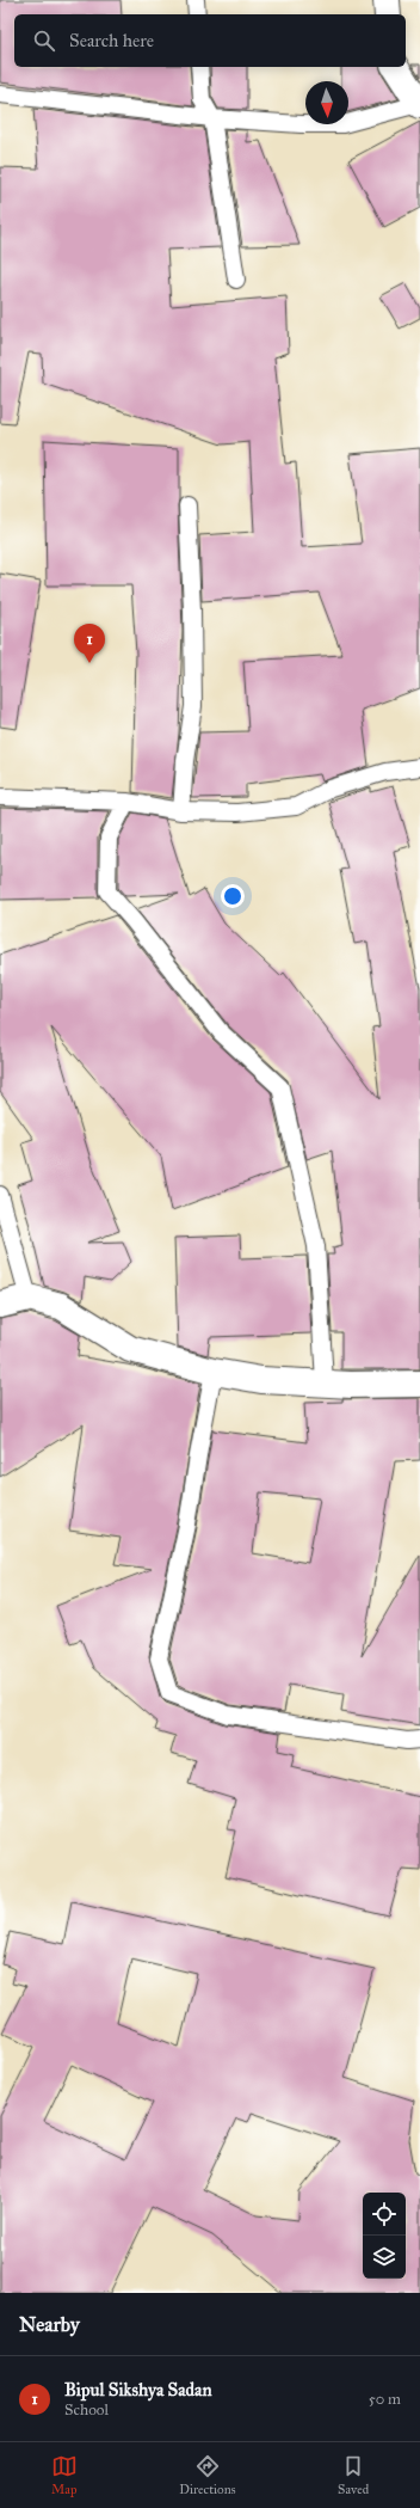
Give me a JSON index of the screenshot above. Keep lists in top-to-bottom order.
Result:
{
  "north": "bottom",
  "page": {
    "search": "Search here",
    "pins": "1",
    "heading": "Nearby",
    "list": [
      {
        "mark": "1",
        "name": "Bipul Sikshya Sadan",
        "note": "School",
        "value": "50 m"
      }
    ],
    "nav": ["Map", "Directions", "Saved"]
  }
}
